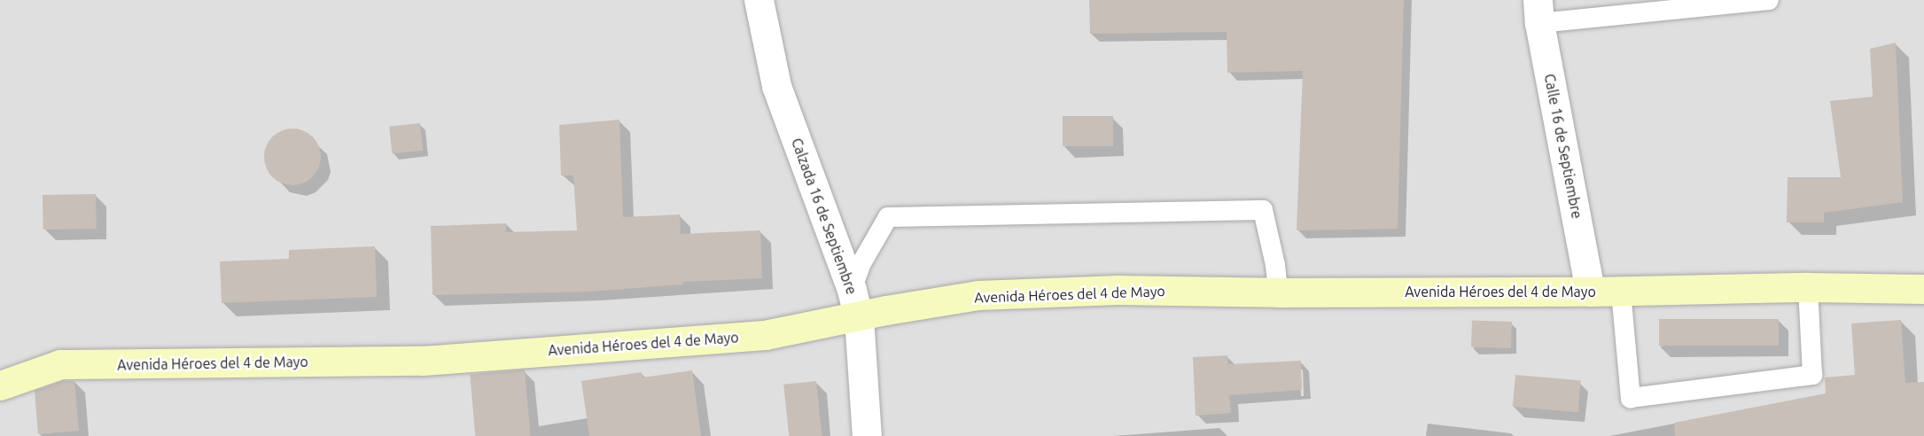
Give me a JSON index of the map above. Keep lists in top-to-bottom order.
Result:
{
  "streets": {
    "main road": ["Avenida Héroes del 4 de Mayo"],
    "street": ["Calle 16 de Septiembre", "Calzada 16 de Septiembre"]
  },
  "crossings": [
    ["Calle 16 de Septiembre", "Avenida Héroes del 4 de Mayo"],
    ["Calzada 16 de Septiembre", "Avenida Héroes del 4 de Mayo"]
  ]
}
